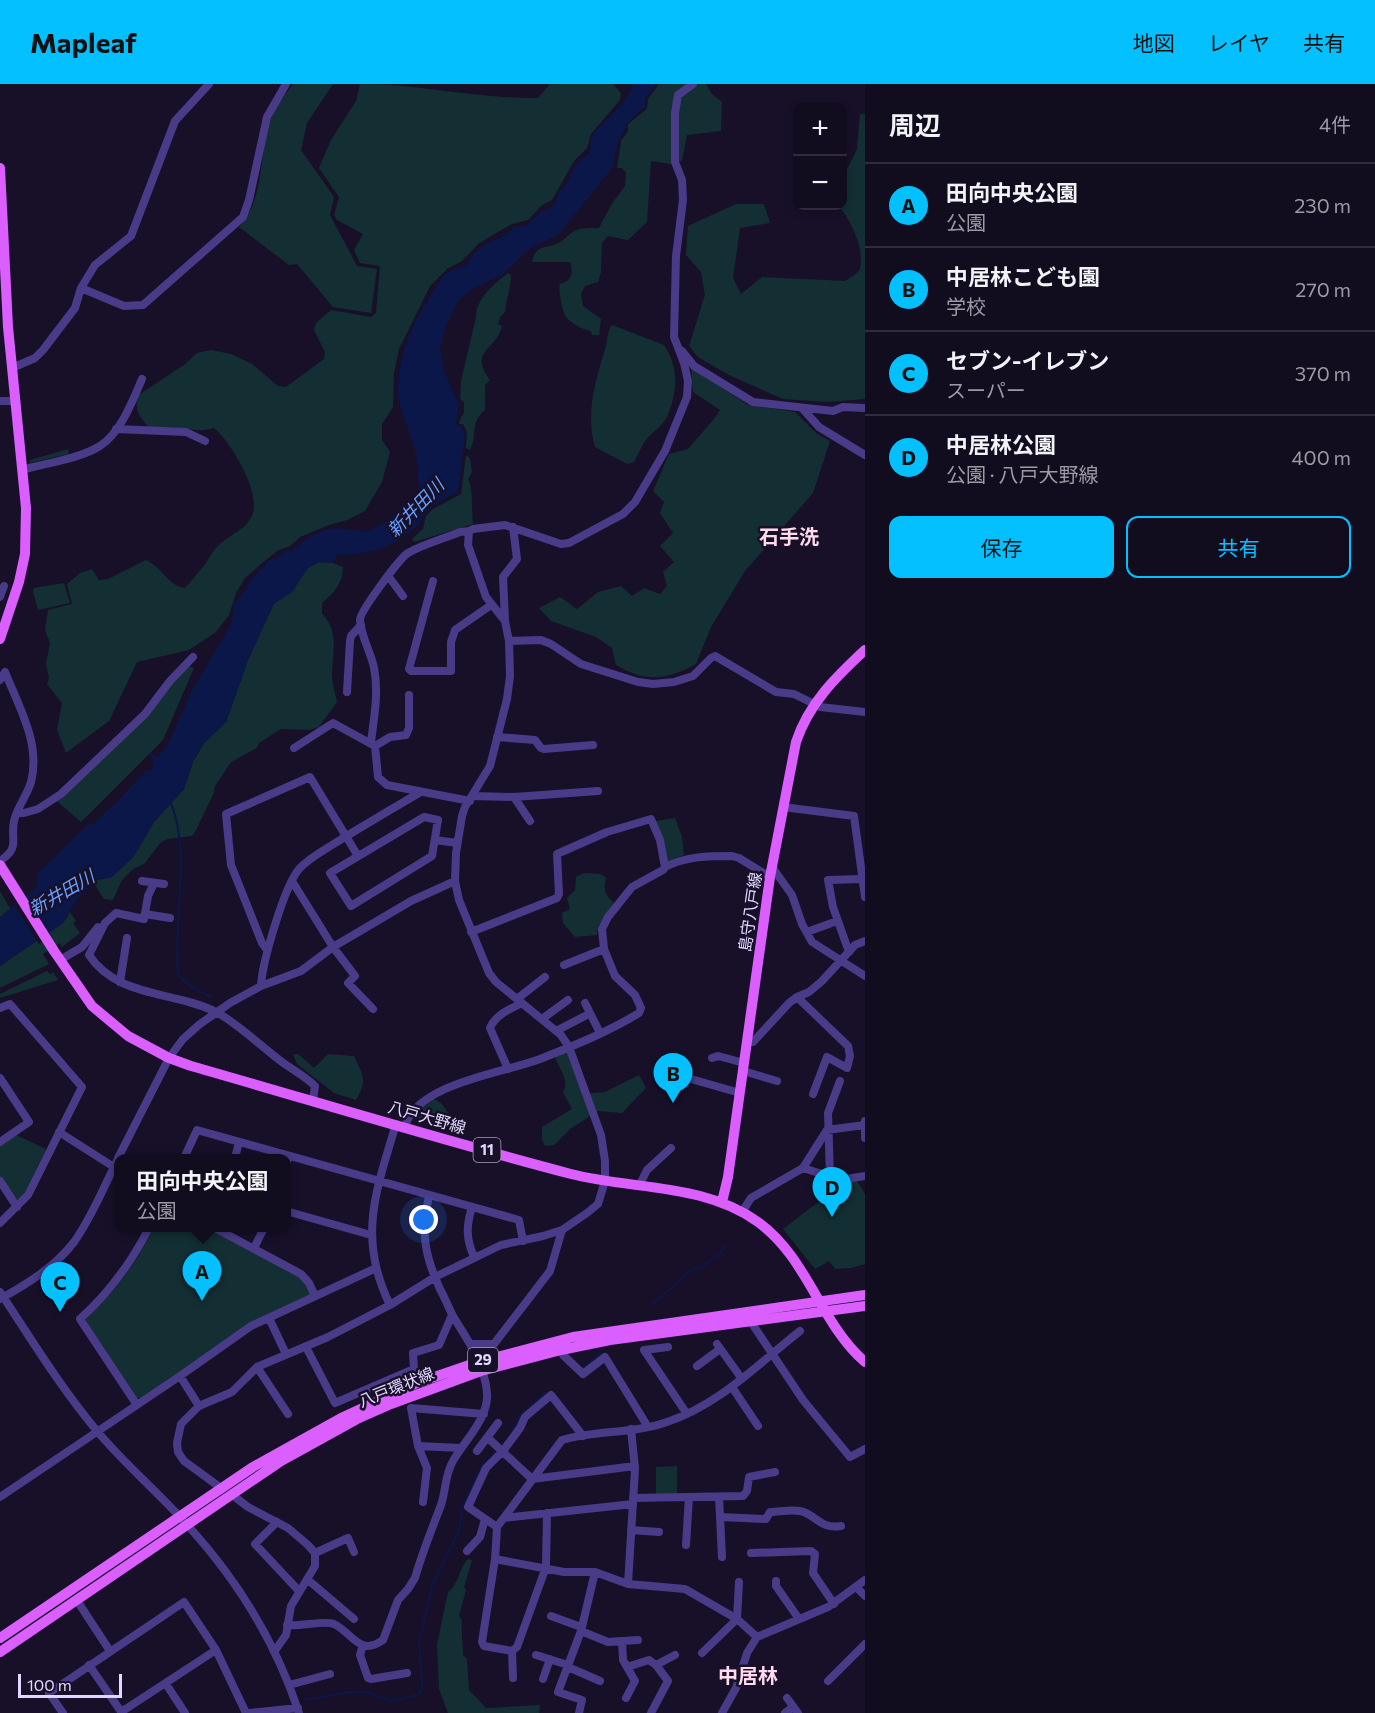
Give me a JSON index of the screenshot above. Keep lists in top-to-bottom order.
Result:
{
  "streets": {
    "main road": [
      "島守八戸線",
      "八戸大野線",
      "11",
      "29",
      "八戸環状線"
    ]
  },
  "crossings": [
    ["島守八戸線", "八戸大野線"],
    ["八戸大野線", "八戸環状線"]
  ],
  "districts": ["石手洗", "中居林"],
  "water": ["新井田川"],
  "scale_bar": "100 m",
  "page": {
    "header": "Mapleaf",
    "nav": ["地図", "レイヤ", "共有"],
    "heading": ["周辺", "4件"],
    "map_buttons": ["+", "−"],
    "list": [
      {
        "mark": "A",
        "name": "田向中央公園",
        "note": "公園",
        "value": "230 m"
      },
      {
        "mark": "B",
        "name": "中居林こども園",
        "note": "学校",
        "value": "270 m"
      },
      {
        "mark": "C",
        "name": "セブン-イレブン",
        "note": "スーパー",
        "value": "370 m"
      },
      {
        "mark": "D",
        "name": "中居林公園",
        "note": "公園 · 八戸大野線",
        "value": "400 m"
      }
    ],
    "buttons": ["保存", "共有"],
    "pins": [
      "B",
      "D",
      "A",
      "C"
    ],
    "popup": ["田向中央公園", "公園"],
    "scale": "100 m"
  }
}
